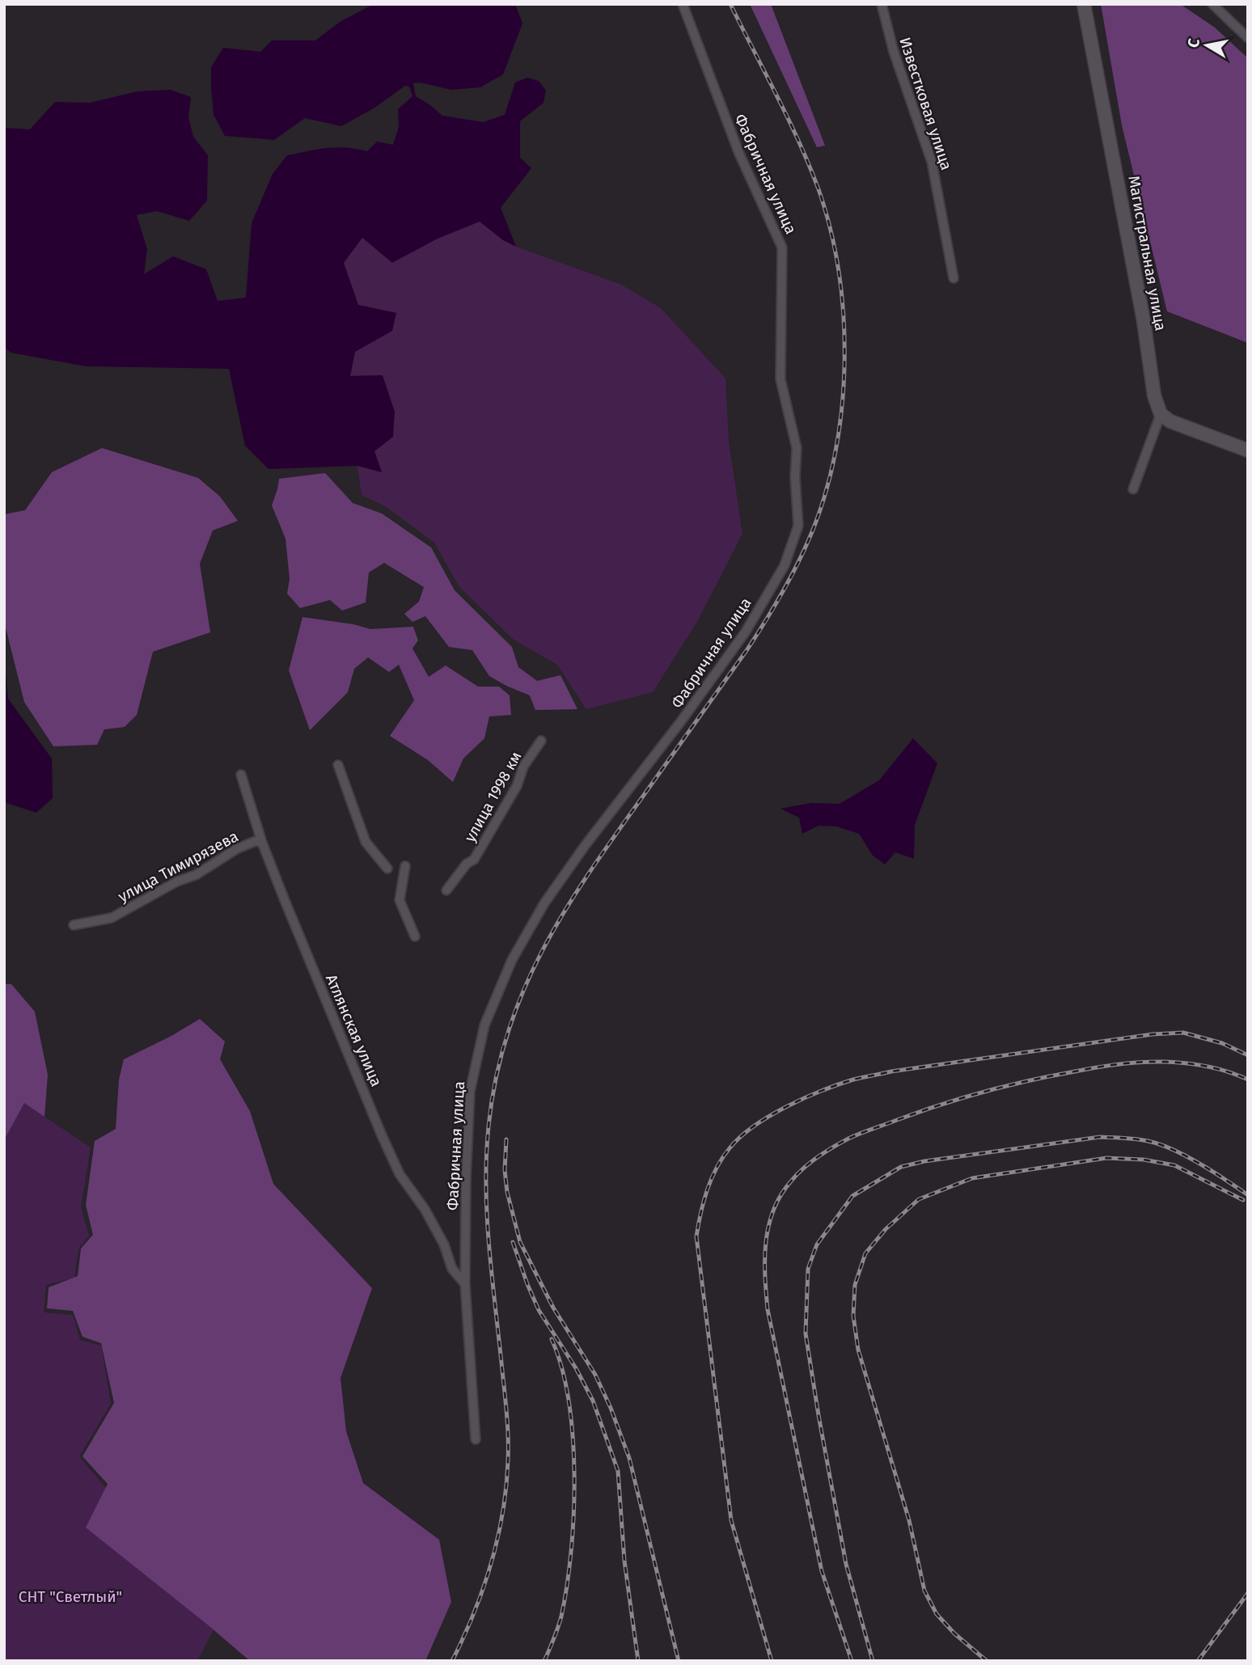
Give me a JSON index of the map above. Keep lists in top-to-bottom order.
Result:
{
  "streets": {
    "street": [
      "Известковая улица",
      "Фабричная улица",
      "Магистральная улица",
      "улица 1998 км",
      "улица Тимирязева",
      "Атлянская улица"
    ]
  },
  "crossings": [
    ["Фабричная улица", "Атлянская улица"],
    ["улица Тимирязева", "Атлянская улица"]
  ],
  "parks": ["СНТ \"Светлый\""],
  "north": "left"
}
